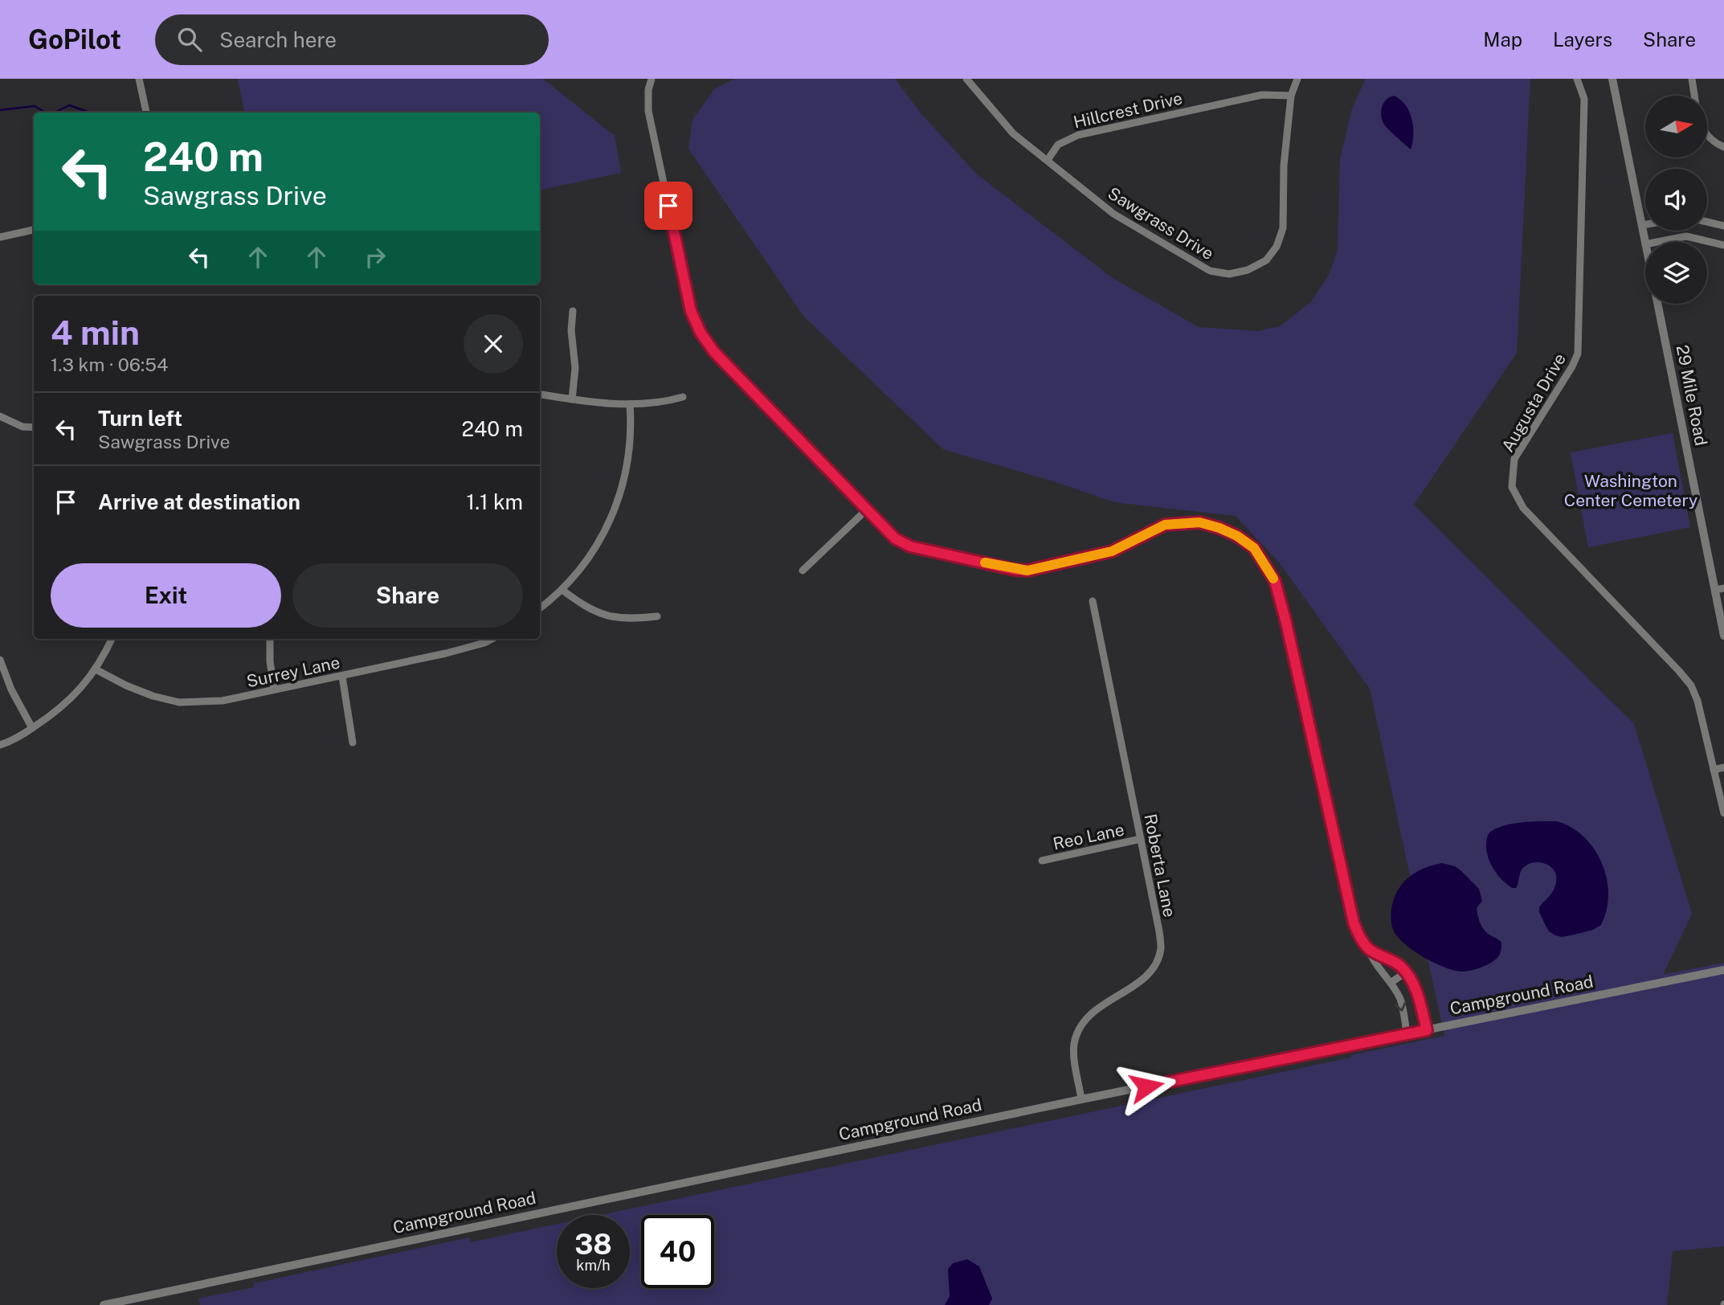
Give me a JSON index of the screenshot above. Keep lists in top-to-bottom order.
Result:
{
  "streets": {
    "street": [
      "Hillcrest Drive",
      "Sawgrass Drive",
      "29 Mile Road",
      "Augusta Drive",
      "Surrey Lane",
      "Reo Lane",
      "Roberta Lane",
      "Campground Road"
    ]
  },
  "crossings": [
    ["Hillcrest Drive", "Sawgrass Drive"],
    ["Reo Lane", "Roberta Lane"],
    ["Roberta Lane", "Campground Road"]
  ],
  "parks": ["Washington Center Cemetery"],
  "north": "right",
  "page": {
    "header": "GoPilot",
    "search": "Search here",
    "nav": ["Map", "Layers", "Share"],
    "turn": ["240 m", "Sawgrass Drive"],
    "heading": ["4 min", "1.3 km · 06:54"],
    "list": [
      {
        "name": "Turn left",
        "note": "Sawgrass Drive",
        "value": "240 m"
      },
      {
        "name": "Arrive at destination",
        "value": "1.1 km"
      }
    ],
    "buttons": ["Exit", "Share"],
    "speed": "38 km/h",
    "limit": "40"
  }
}
